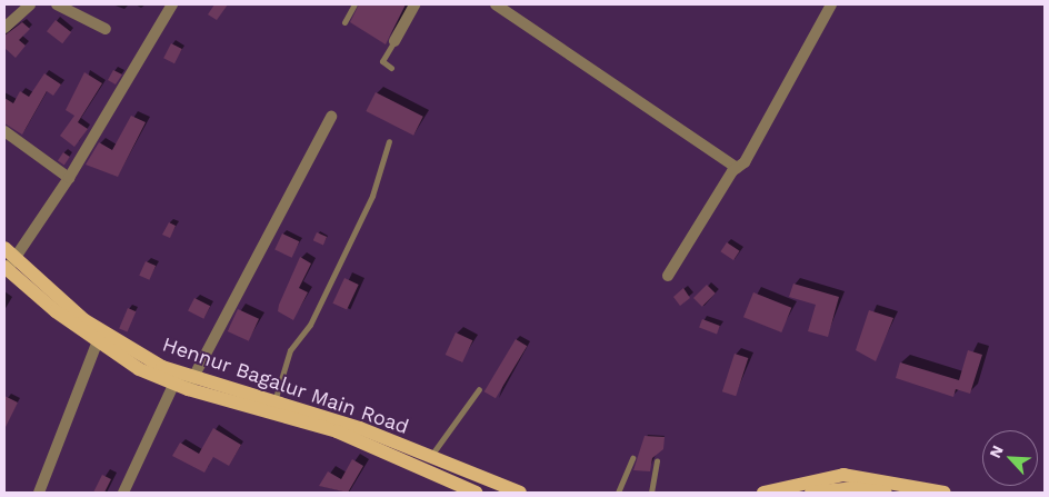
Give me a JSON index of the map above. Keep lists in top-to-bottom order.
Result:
{
  "streets": {
    "main road": ["Hennur Bagalur Main Road"]
  },
  "north": "top left"
}
